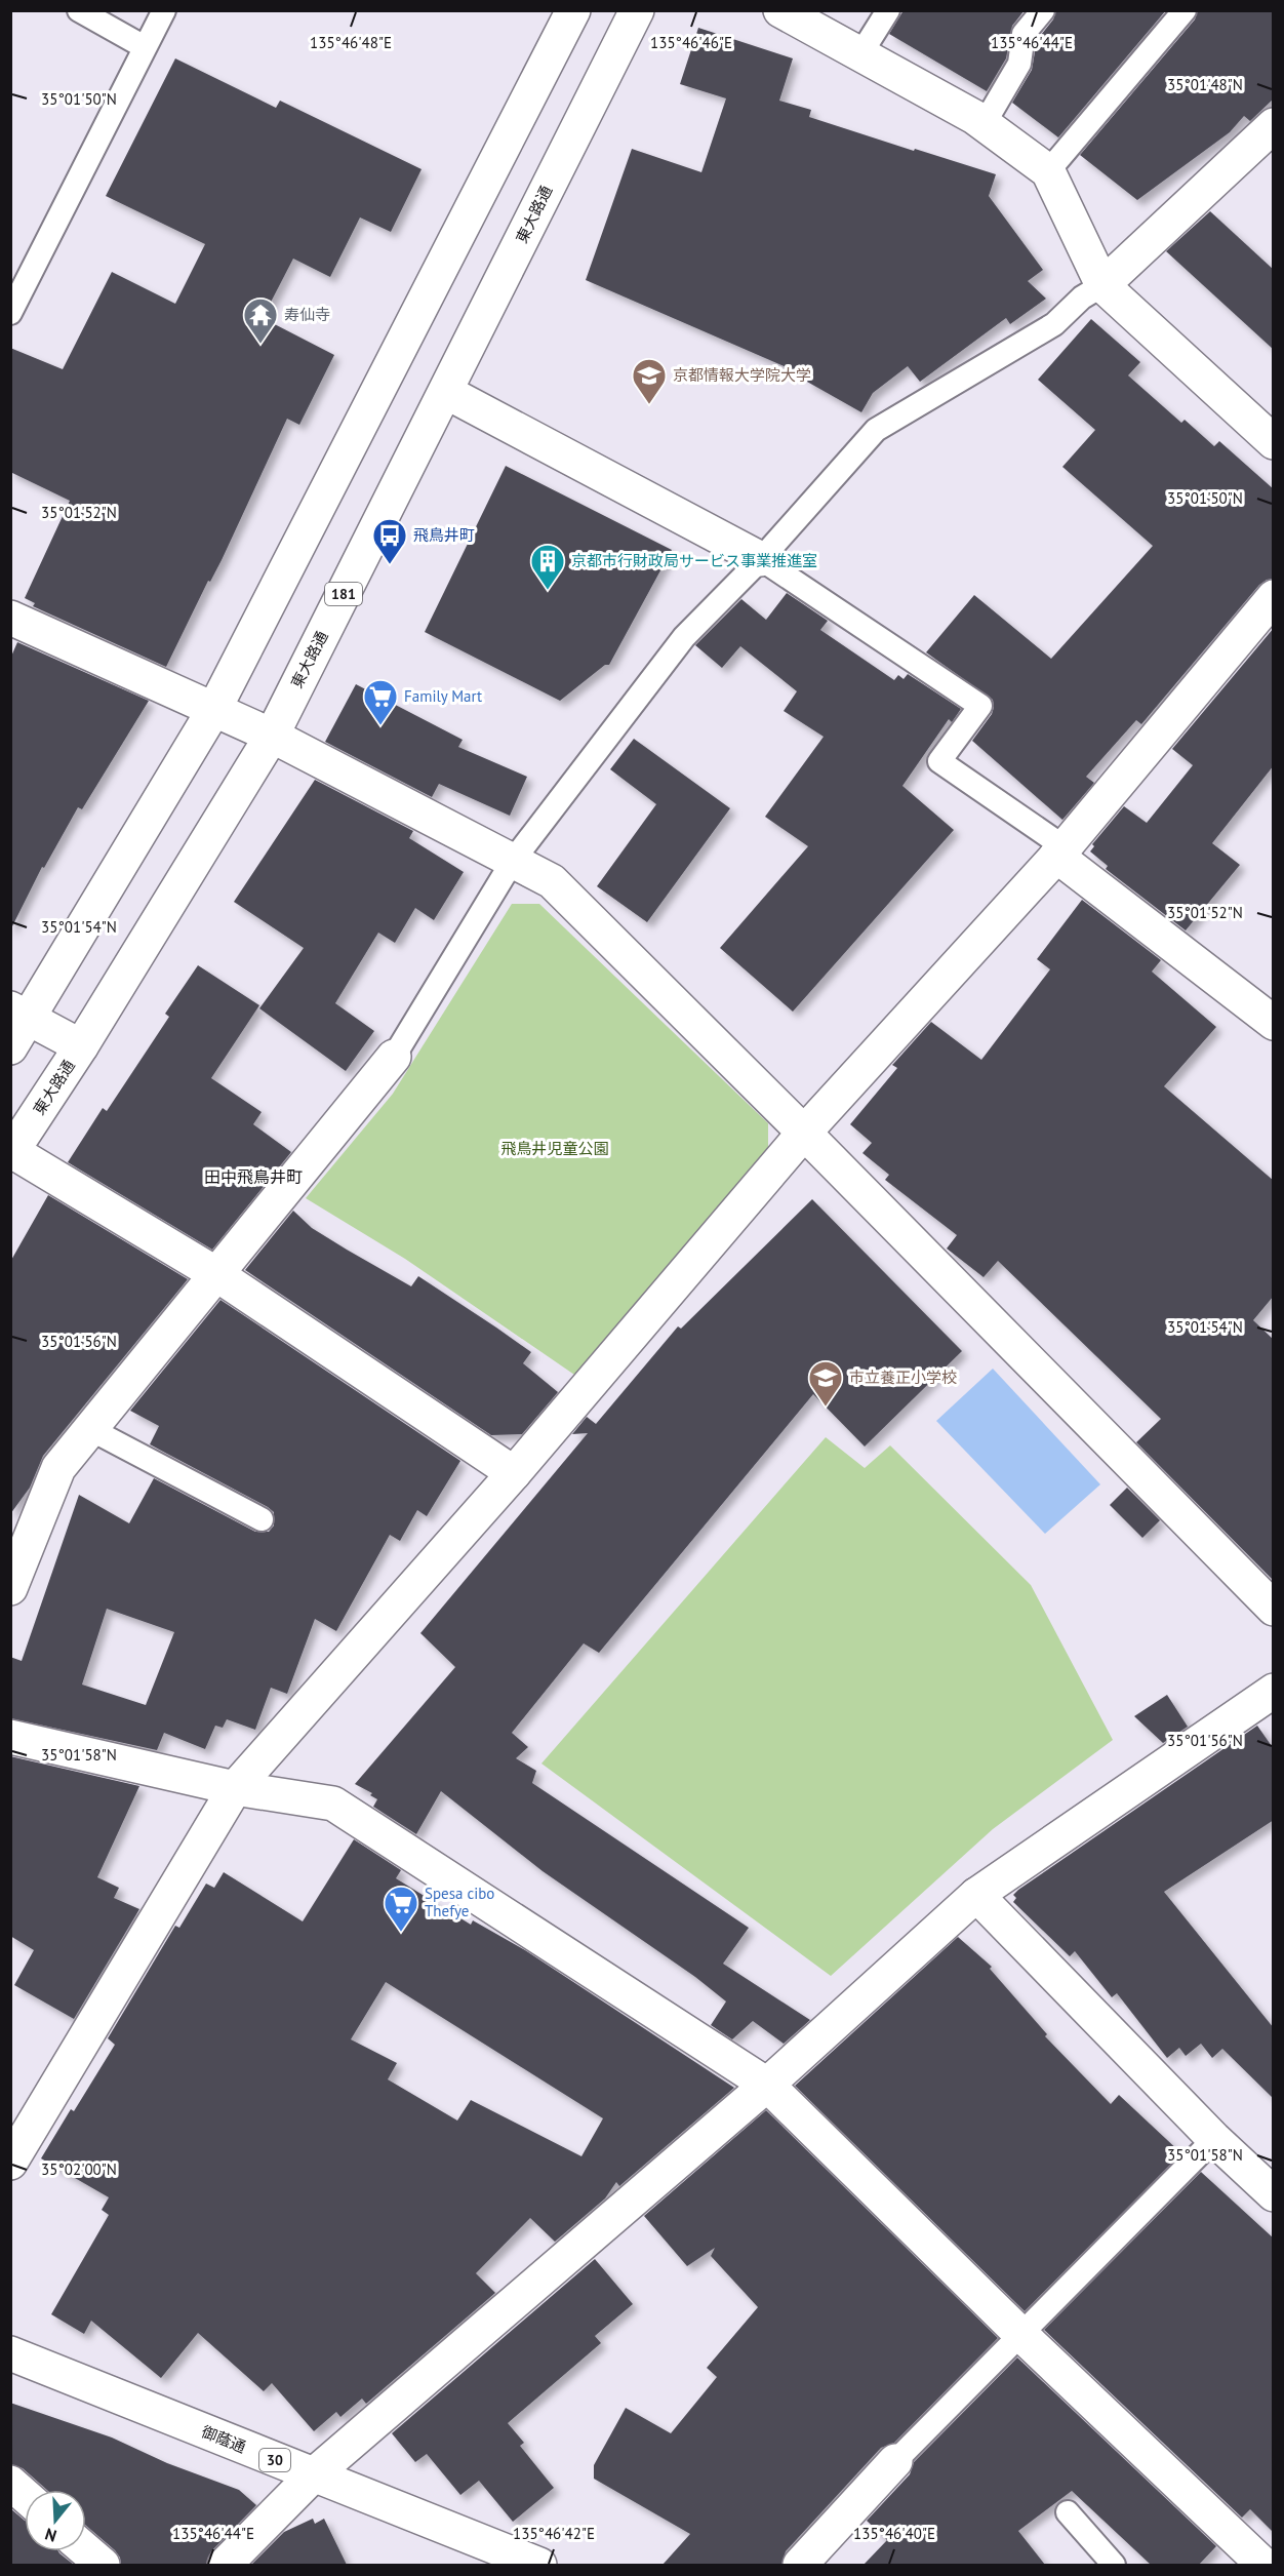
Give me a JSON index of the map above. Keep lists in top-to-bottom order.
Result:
{
  "streets": {
    "street": [
      "東大路通",
      "181",
      "御蔭通",
      "30"
    ]
  },
  "districts": ["田中飛鳥井町"],
  "parks": ["飛鳥井児童公園"],
  "places": {
    "temple": ["寿仙寺"],
    "school or university": ["京都情報大学院大学", "市立養正小学校"],
    "bus stop": ["飛鳥井町"],
    "building": ["京都市行財政局サービス事業推進室"],
    "supermarket": ["Family Mart", "Spesa cibo Thefye"]
  },
  "north": "bottom",
  "coordinates": [
    "135°46'48\"E",
    "135°46'46\"E",
    "135°46'44\"E",
    "35°01'48\"N",
    "35°01'50\"N",
    "35°01'52\"N",
    "35°01'54\"N",
    "35°01'56\"N",
    "35°01'58\"N",
    "35°02'00\"N",
    "135°46'42\"E",
    "135°46'40\"E"
  ]
}
